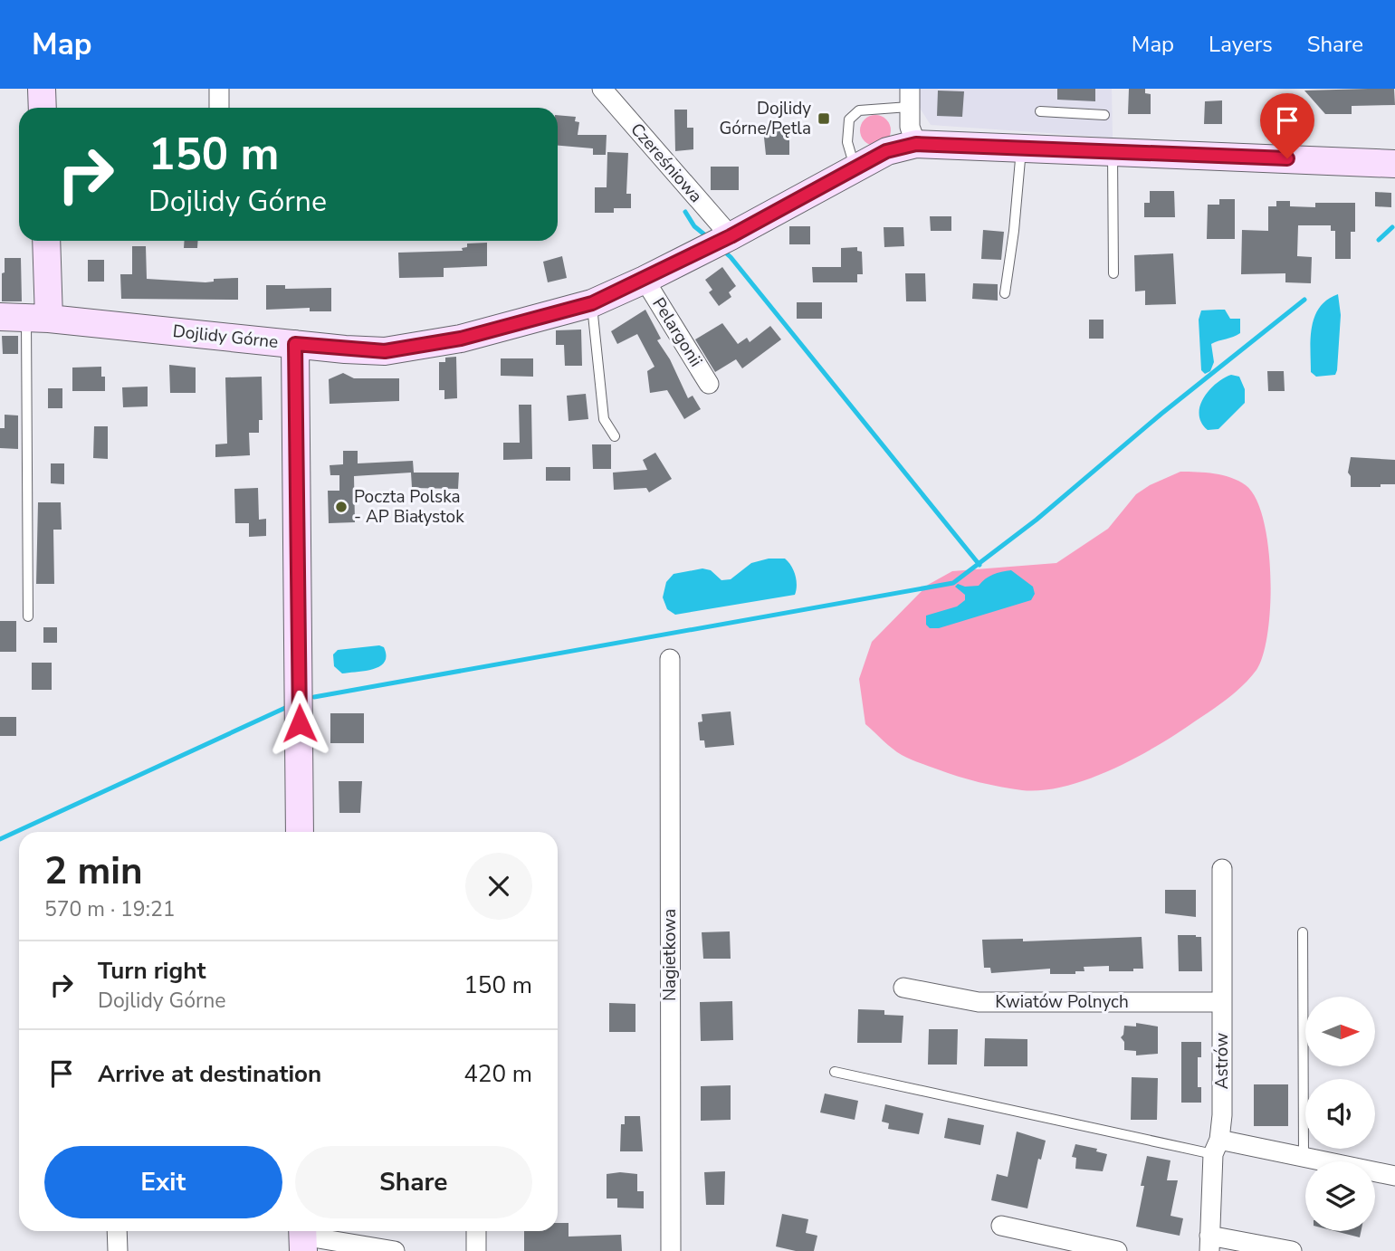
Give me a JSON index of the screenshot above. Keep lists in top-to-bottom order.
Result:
{
  "streets": {
    "street": [
      "Czereśniowa",
      "Pelargonii",
      "Dojlidy Górne",
      "Nagietkowa",
      "Kwiatów Polnych",
      "Astrów"
    ]
  },
  "crossings": [
    ["Czereśniowa", "Dojlidy Górne"],
    ["Pelargonii", "Dojlidy Górne"],
    ["Kwiatów Polnych", "Astrów"]
  ],
  "places": {
    "transit": ["Dojlidy Górne/Pętla"],
    "other": ["Poczta Polska - AP Białystok"]
  },
  "north": "right",
  "page": {
    "header": "Map",
    "nav": ["Map", "Layers", "Share"],
    "turn": ["150 m", "Dojlidy Górne"],
    "heading": ["2 min", "570 m · 19:21"],
    "list": [
      {
        "name": "Turn right",
        "note": "Dojlidy Górne",
        "value": "150 m"
      },
      {
        "name": "Arrive at destination",
        "value": "420 m"
      }
    ],
    "buttons": ["Exit", "Share"]
  }
}
